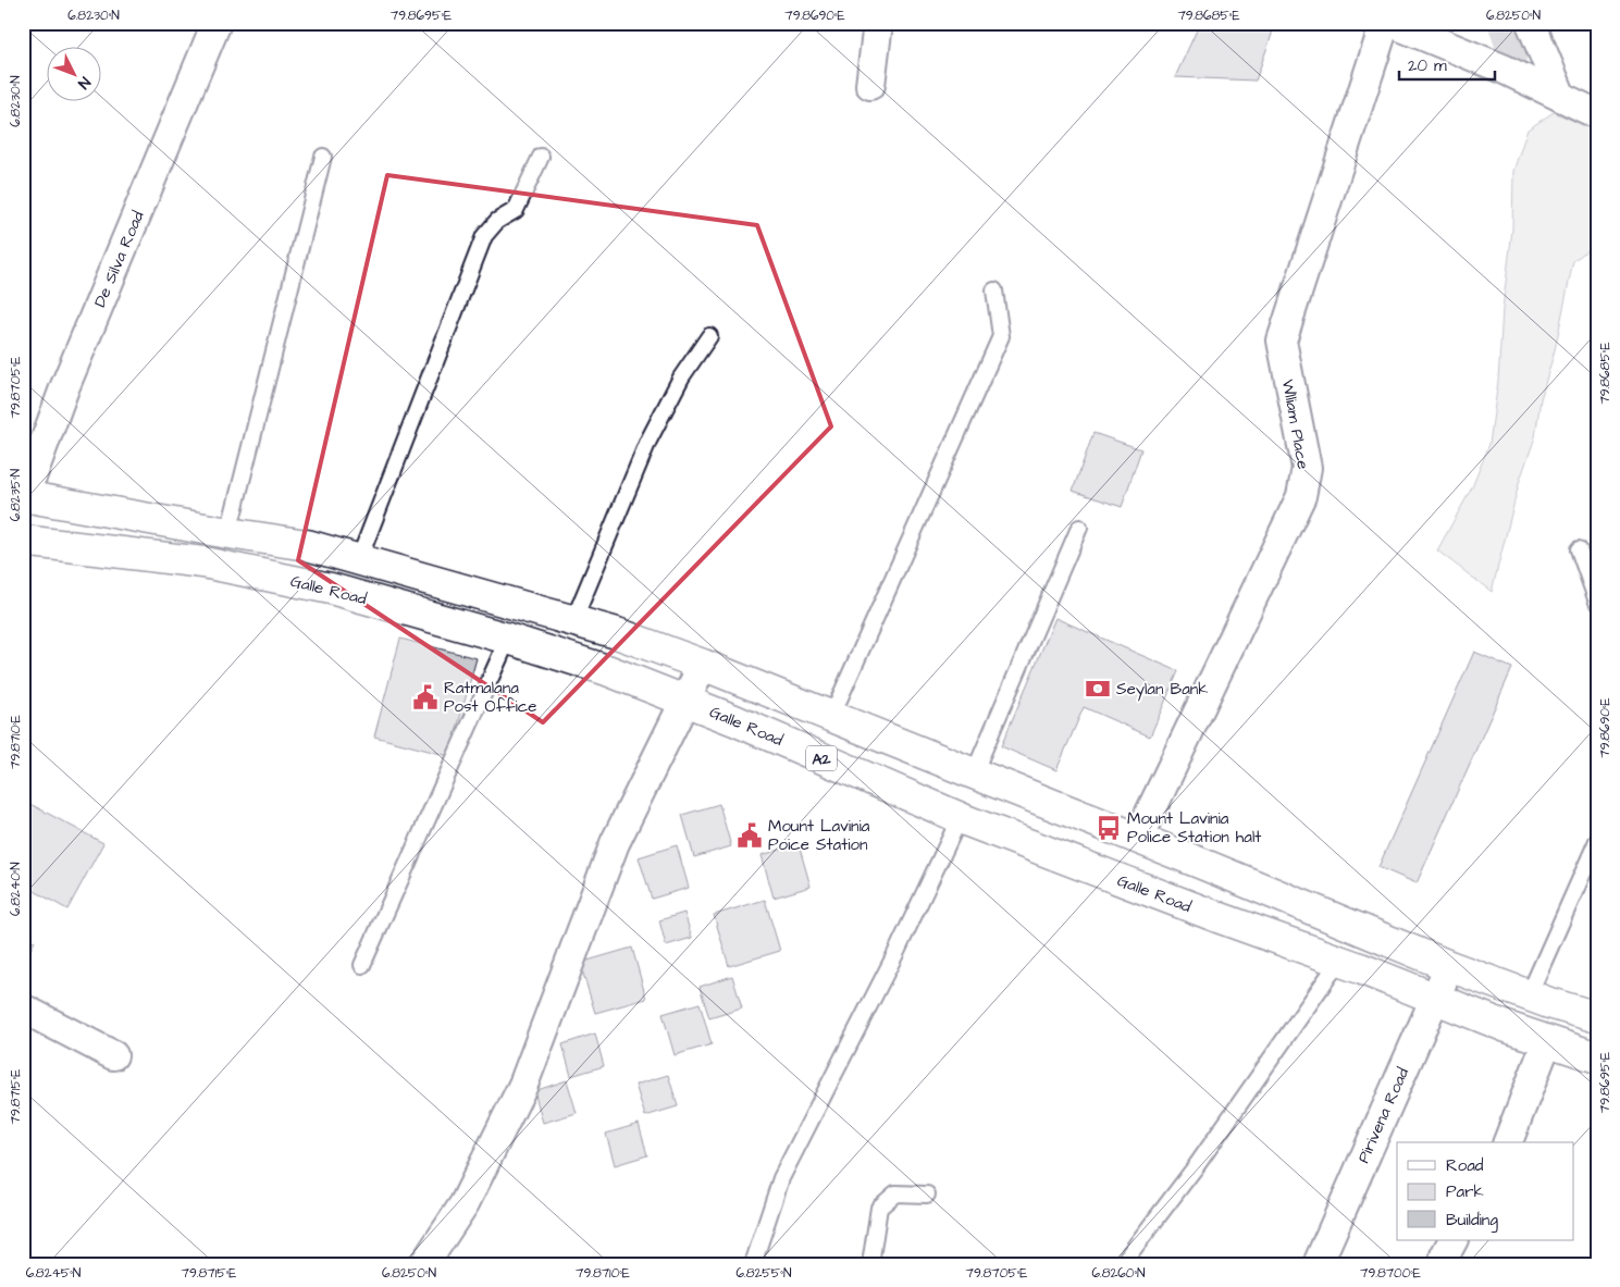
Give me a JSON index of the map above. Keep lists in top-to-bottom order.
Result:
{
  "streets": {
    "highway": ["Galle Road", "A2"],
    "street": ["De Silva Road", "Wlliam Place", "Pirivena Road"]
  },
  "crossings": [
    ["Galle Road", "Pirivena Road"]
  ],
  "places": {
    "bank": ["Seylan Bank"],
    "public building": ["Ratmalana Post Office", "Mount Lavinia Poice Station"],
    "bus stop": ["Mount Lavinia Police Station halt"]
  },
  "legend": ["Road", "Park", "Building"],
  "scale_bar": "20 m",
  "north": "bottom right",
  "coordinates": [
    "6.8230°N",
    "79.8695°E",
    "79.8690°E",
    "79.8685°E",
    "6.8250°N",
    "79.8705°E",
    "6.8235°N",
    "79.8710°E",
    "6.8240°N",
    "79.8715°E",
    "6.8245°N",
    "6.8255°N",
    "6.8260°N",
    "79.8700°E"
  ]
}
